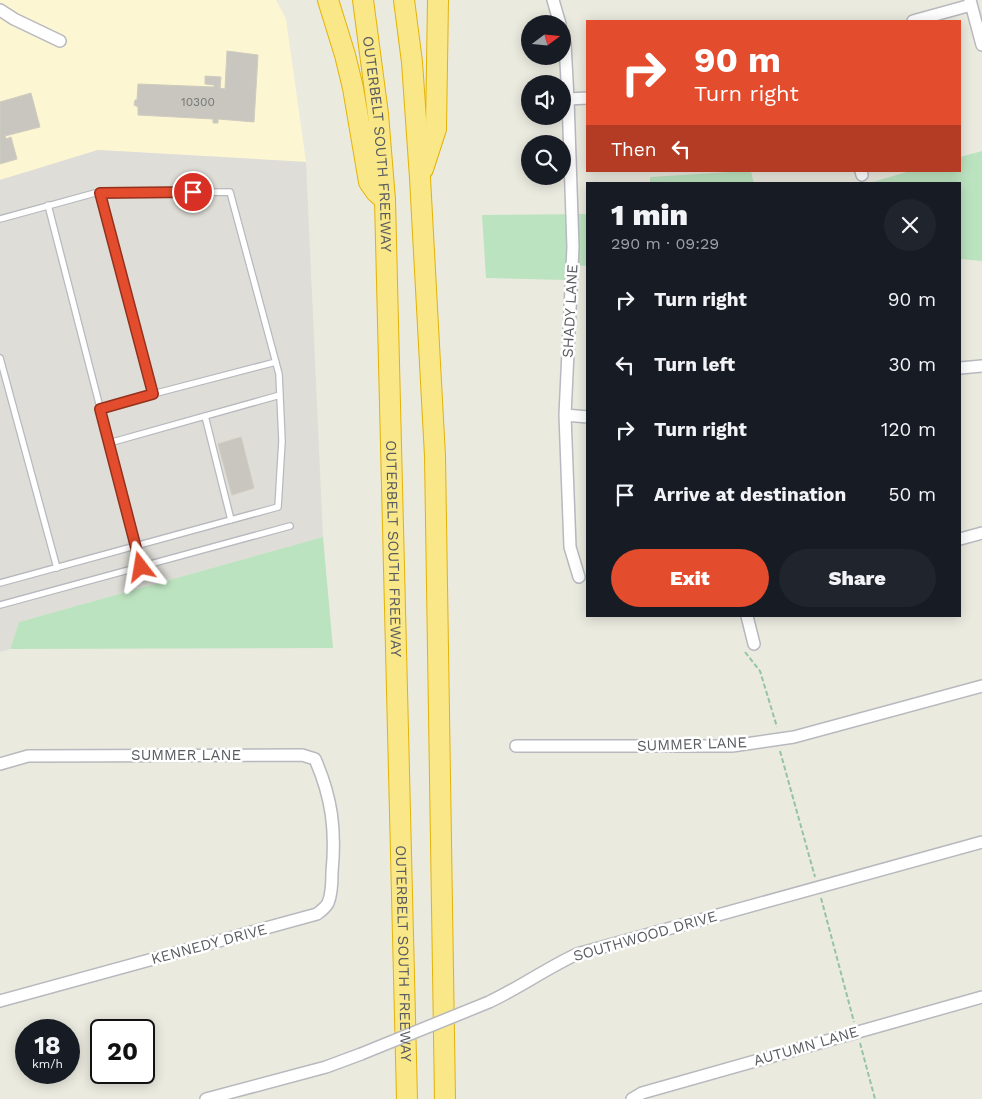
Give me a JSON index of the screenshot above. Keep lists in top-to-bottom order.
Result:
{
  "streets": {
    "highway": ["OUTERBELT SOUTH FREEWAY"],
    "street": [
      "SHADY LANE",
      "SUMMER LANE",
      "SOUTHWOOD DRIVE",
      "KENNEDY DRIVE",
      "AUTUMN LANE"
    ]
  },
  "crossings": [
    ["SUMMER LANE", "KENNEDY DRIVE"]
  ],
  "house_numbers": ["10300"],
  "north": "right",
  "page": {
    "turn": ["90 m", "Turn right"],
    "then": "Then",
    "heading": ["1 min", "290 m · 09:29"],
    "list": [
      {
        "name": "Turn right",
        "value": "90 m"
      },
      {
        "name": "Turn left",
        "value": "30 m"
      },
      {
        "name": "Turn right",
        "value": "120 m"
      },
      {
        "name": "Arrive at destination",
        "value": "50 m"
      }
    ],
    "buttons": ["Exit", "Share"],
    "speed": "18 km/h",
    "limit": "20"
  }
}
